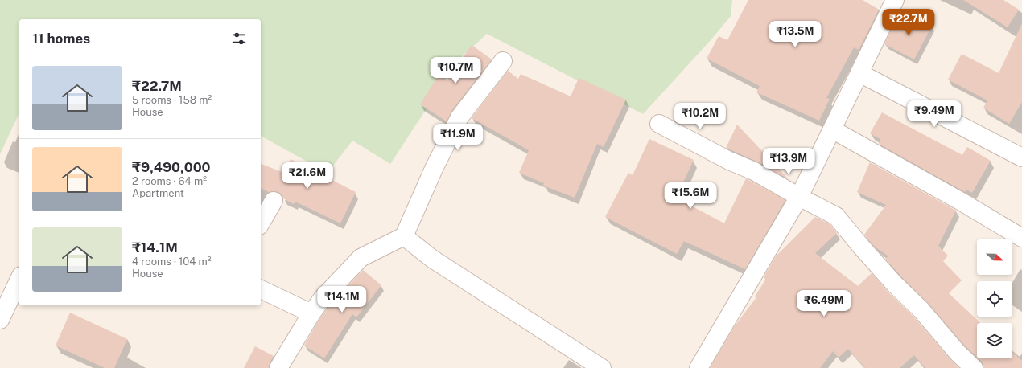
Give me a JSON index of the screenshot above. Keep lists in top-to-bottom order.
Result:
{
  "north": "right",
  "page": {
    "price": [
      "₹22.7M",
      "₹13.5M",
      "₹10.7M",
      "₹9.49M",
      "₹10.2M",
      "₹11.9M",
      "₹13.9M",
      "₹21.6M",
      "₹15.6M",
      "₹14.1M",
      "₹6.49M"
    ],
    "heading": "11 homes",
    "list": [
      {
        "name": "₹22.7M",
        "note": "5 rooms · 158 m² · House"
      },
      {
        "name": "₹9,490,000",
        "note": "2 rooms · 64 m² · Apartment"
      },
      {
        "name": "₹14.1M",
        "note": "4 rooms · 104 m² · House"
      }
    ]
  }
}
